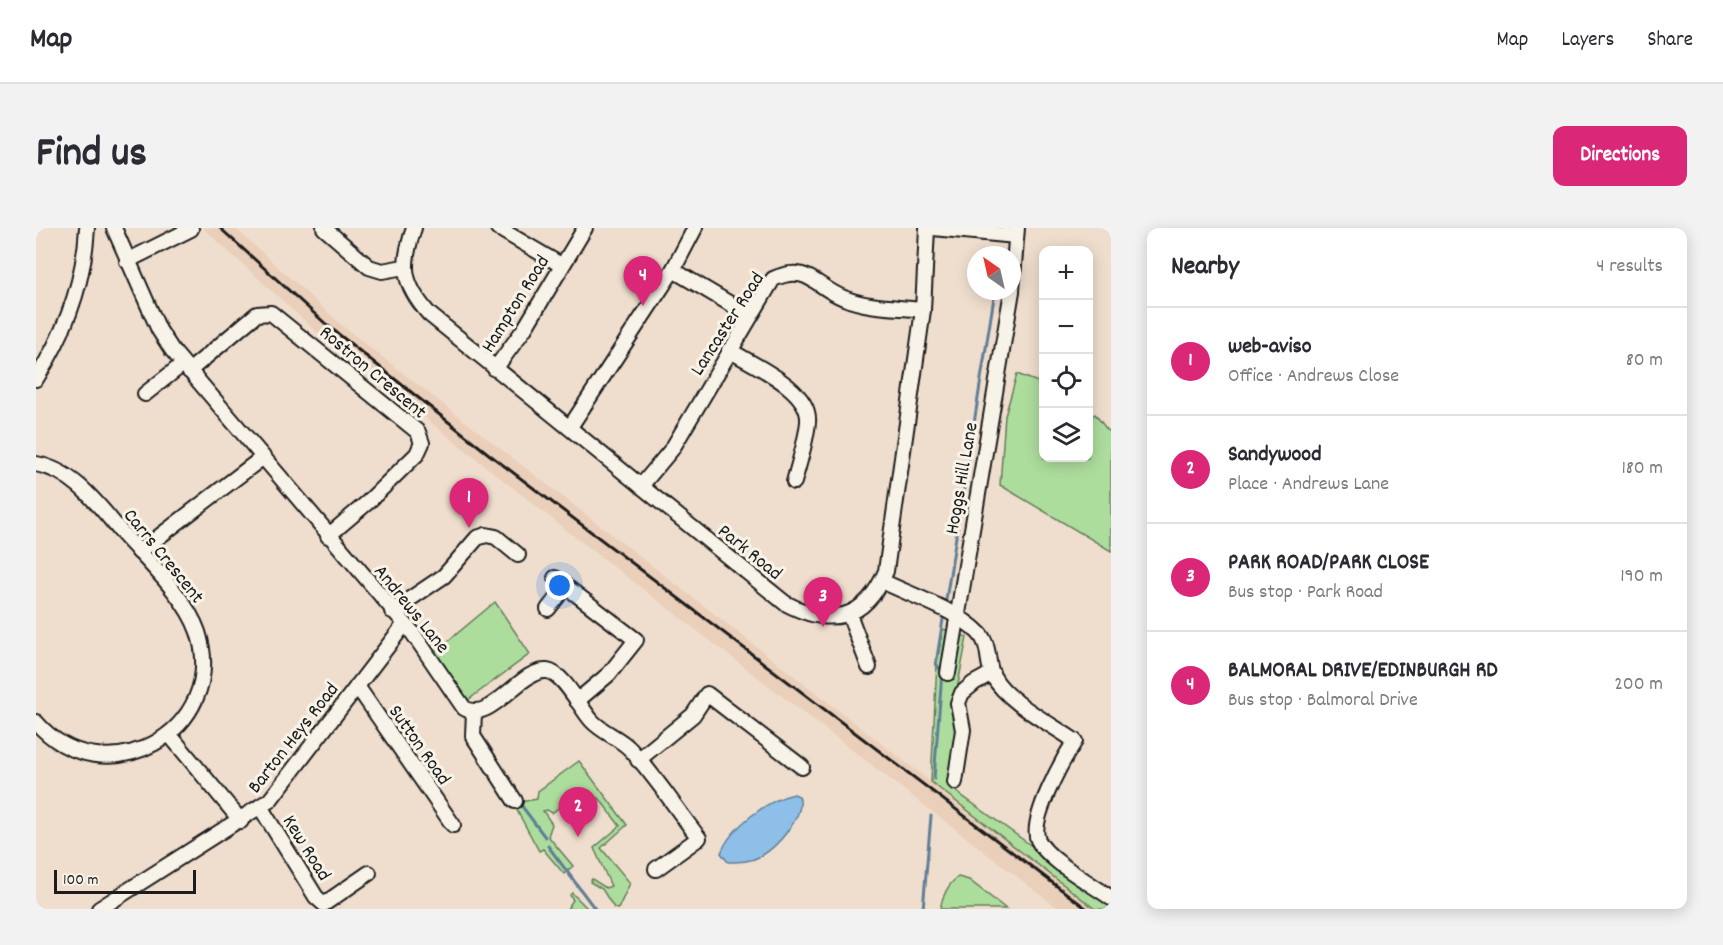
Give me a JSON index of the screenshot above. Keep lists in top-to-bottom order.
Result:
{
  "streets": {
    "street": [
      "Hampton Road",
      "Lancaster Road",
      "Rostron Crescent",
      "Hoggs Hill Lane",
      "Park Road",
      "Carrs Crescent",
      "Andrews Lane",
      "Barton Heys Road",
      "Sutton Road",
      "Kew Road"
    ]
  },
  "crossings": [
    ["Hampton Road", "Park Road"],
    ["Lancaster Road", "Park Road"],
    ["Rostron Crescent", "Andrews Lane"],
    ["Andrews Lane", "Barton Heys Road"],
    ["Barton Heys Road", "Sutton Road"],
    ["Barton Heys Road", "Kew Road"]
  ],
  "scale_bar": "100 m",
  "north": "top left",
  "page": {
    "header": "Map",
    "nav": ["Map", "Layers", "Share"],
    "title": "Find us",
    "buttons": "Directions",
    "heading": ["Nearby", "4 results"],
    "map_buttons": ["+", "−"],
    "pins": [
      "4",
      "1",
      "3",
      "2"
    ],
    "list": [
      {
        "mark": "1",
        "name": "web-aviso",
        "note": "Office · Andrews Close",
        "value": "80 m"
      },
      {
        "mark": "2",
        "name": "Sandywood",
        "note": "Place · Andrews Lane",
        "value": "180 m"
      },
      {
        "mark": "3",
        "name": "PARK ROAD/PARK CLOSE",
        "note": "Bus stop · Park Road",
        "value": "190 m"
      },
      {
        "mark": "4",
        "name": "BALMORAL DRIVE/EDINBURGH RD",
        "note": "Bus stop · Balmoral Drive",
        "value": "200 m"
      }
    ],
    "scale": "100 m"
  }
}
